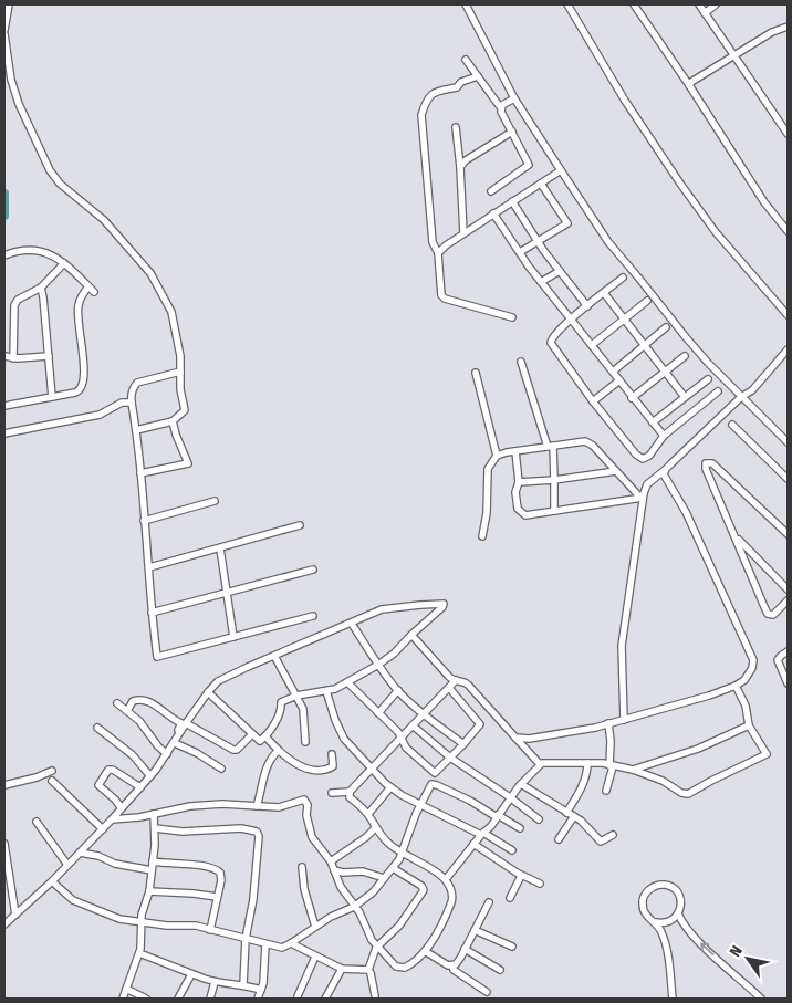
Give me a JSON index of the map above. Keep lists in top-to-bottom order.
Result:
{
  "north": "top left"
}
